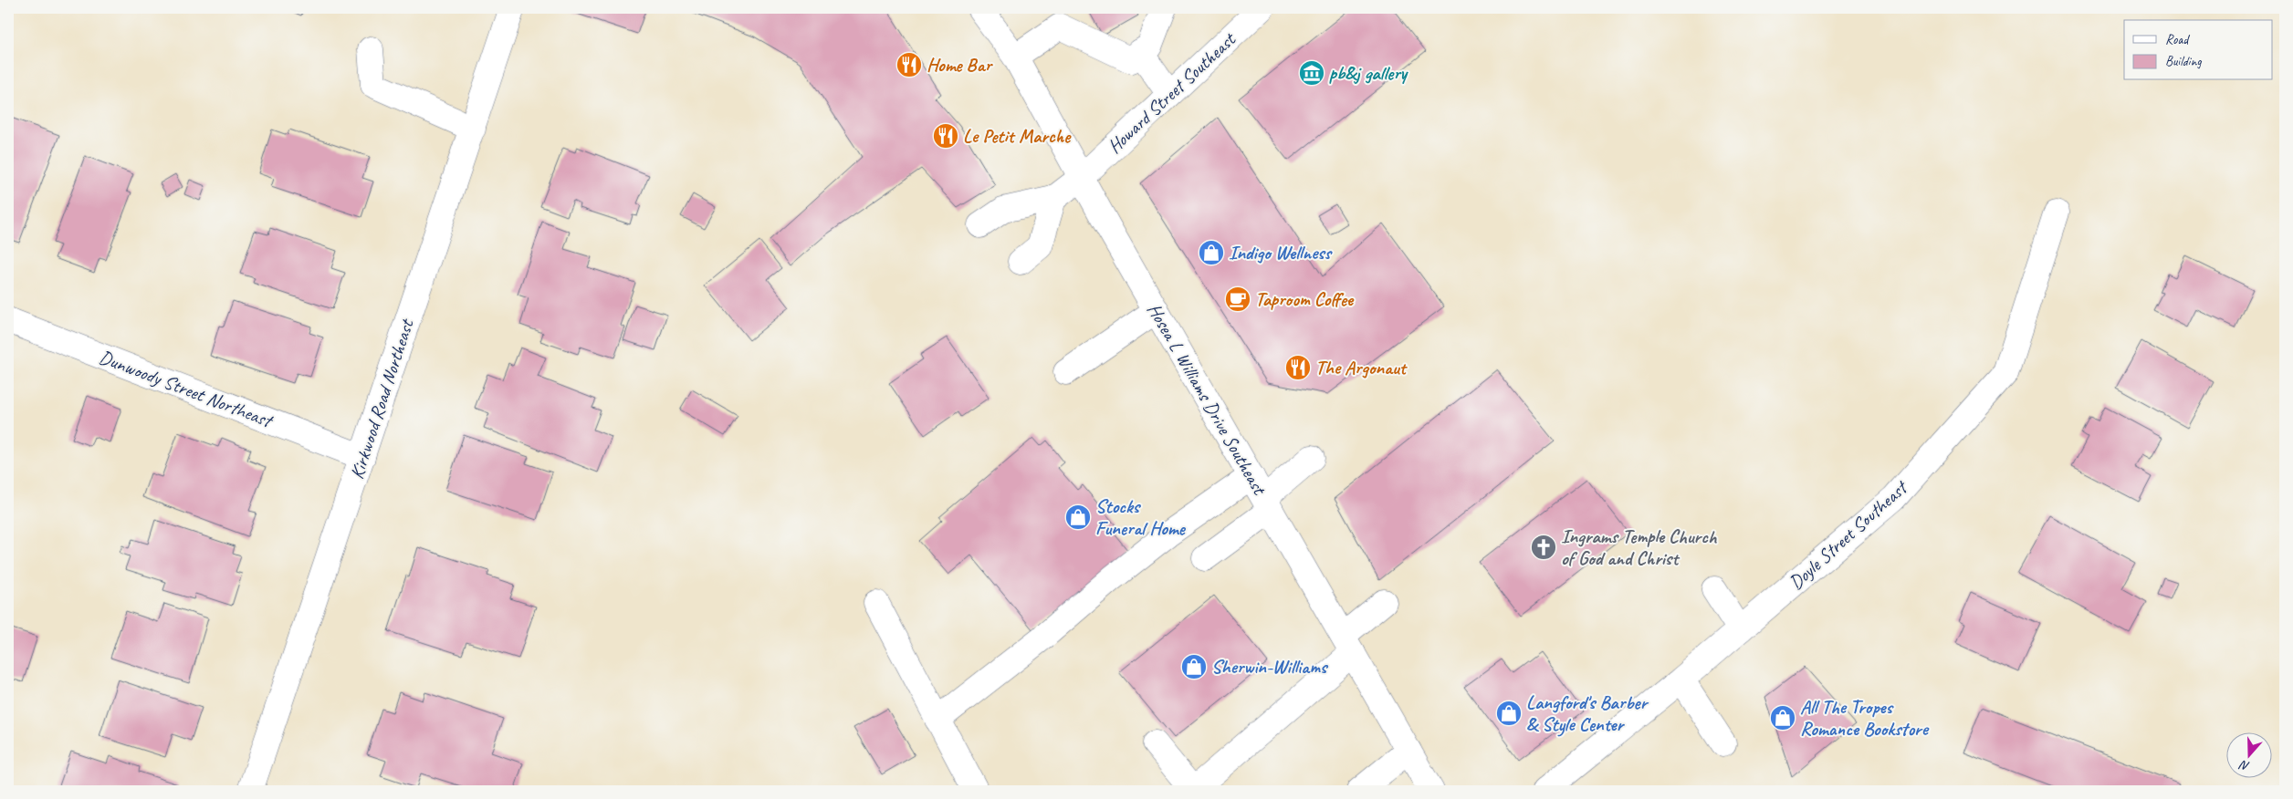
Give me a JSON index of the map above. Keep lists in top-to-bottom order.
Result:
{
  "streets": {
    "street": [
      "Howard Street Southeast",
      "Dunwoody Street Northeast",
      "Hosea L Williams Drive Southeast",
      "Kirkwood Road Northeast",
      "Doyle Street Southeast"
    ]
  },
  "crossings": [
    ["Howard Street Southeast", "Hosea L Williams Drive Southeast"],
    ["Dunwoody Street Northeast", "Kirkwood Road Northeast"]
  ],
  "places": {
    "restaurant": ["Home Bar", "Le Petit Marche", "The Argonaut"],
    "museum": ["pb&j gallery"],
    "shop": [
      "Indigo Wellness",
      "Stocks Funeral Home",
      "Sherwin-Williams",
      "Langford's Barber & Style Center",
      "All The Tropes Romance Bookstore"
    ],
    "cafe": ["Taproom Coffee"],
    "church": ["Ingrams Temple Church of God and Christ"]
  },
  "legend": ["Road", "Building"],
  "north": "bottom"
}
